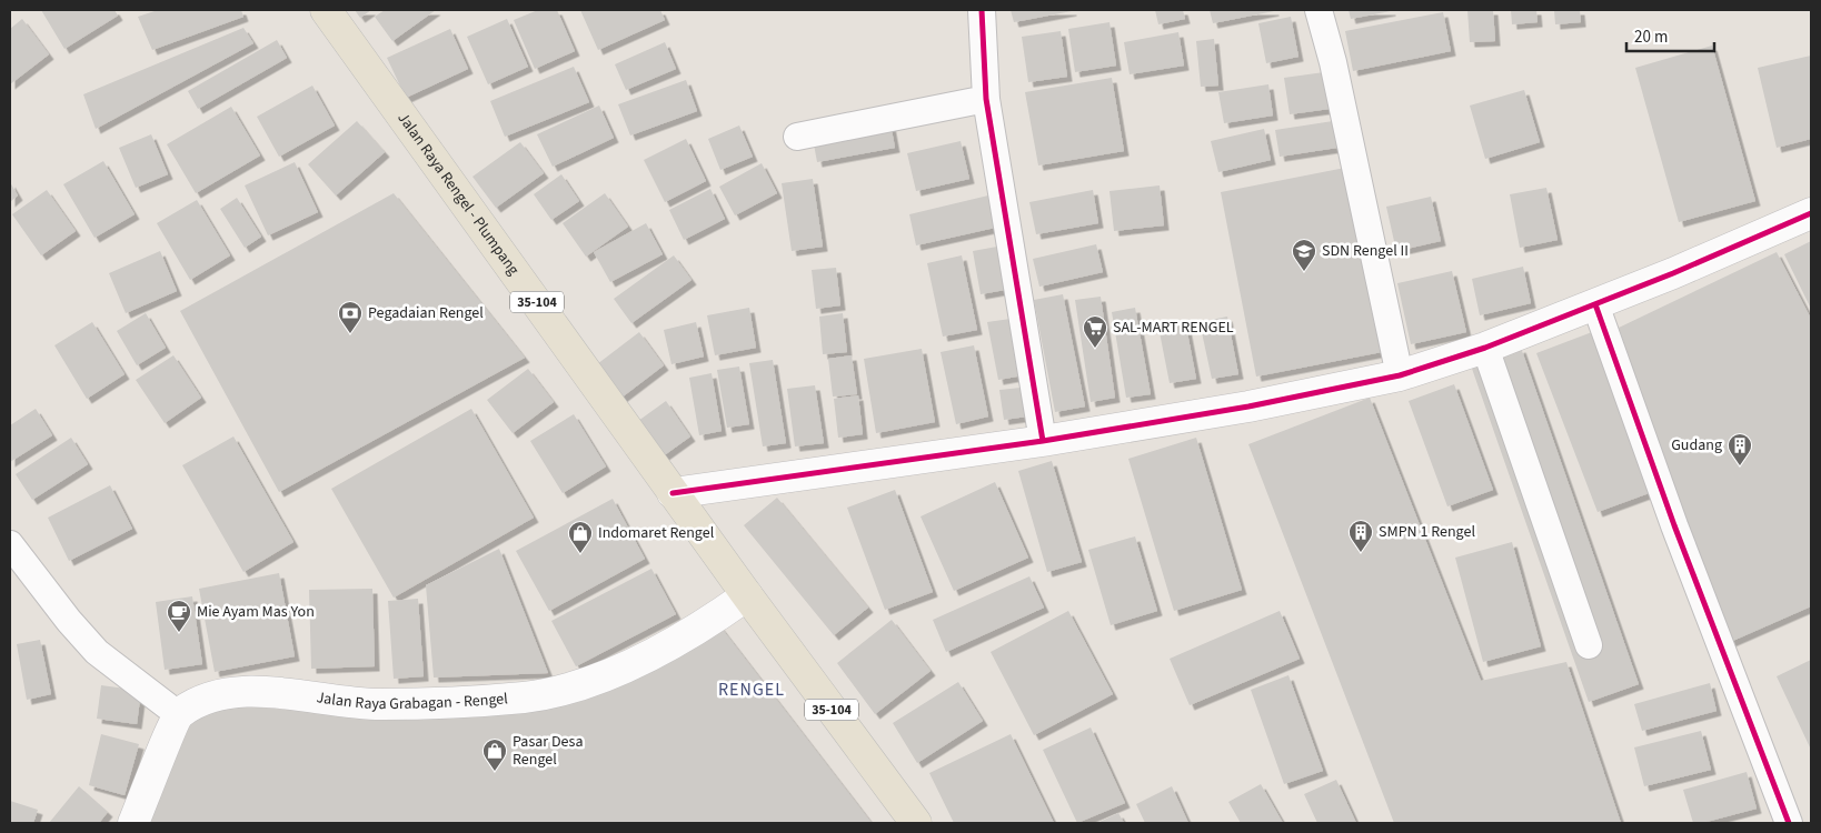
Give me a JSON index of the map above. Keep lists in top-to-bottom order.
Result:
{
  "streets": {
    "main road": ["Jalan Raya Rengel - Plumpang", "35-104"],
    "street": ["Jalan Raya Grabagan - Rengel"]
  },
  "crossings": [
    ["Jalan Raya Rengel - Plumpang", "35-104"],
    ["Jalan Raya Rengel - Plumpang", "Jalan Raya Grabagan - Rengel"],
    ["35-104", "Jalan Raya Grabagan - Rengel"]
  ],
  "districts": ["RENGEL"],
  "places": {
    "school or university": ["SDN Rengel II"],
    "bank": ["Pegadaian Rengel"],
    "supermarket": ["SAL-MART RENGEL"],
    "building": ["Gudang", "SMPN 1 Rengel"],
    "shop": ["Indomaret Rengel", "Pasar Desa Rengel"],
    "cafe": ["Mie Ayam Mas Yon"]
  },
  "scale_bar": "20 m"
}
